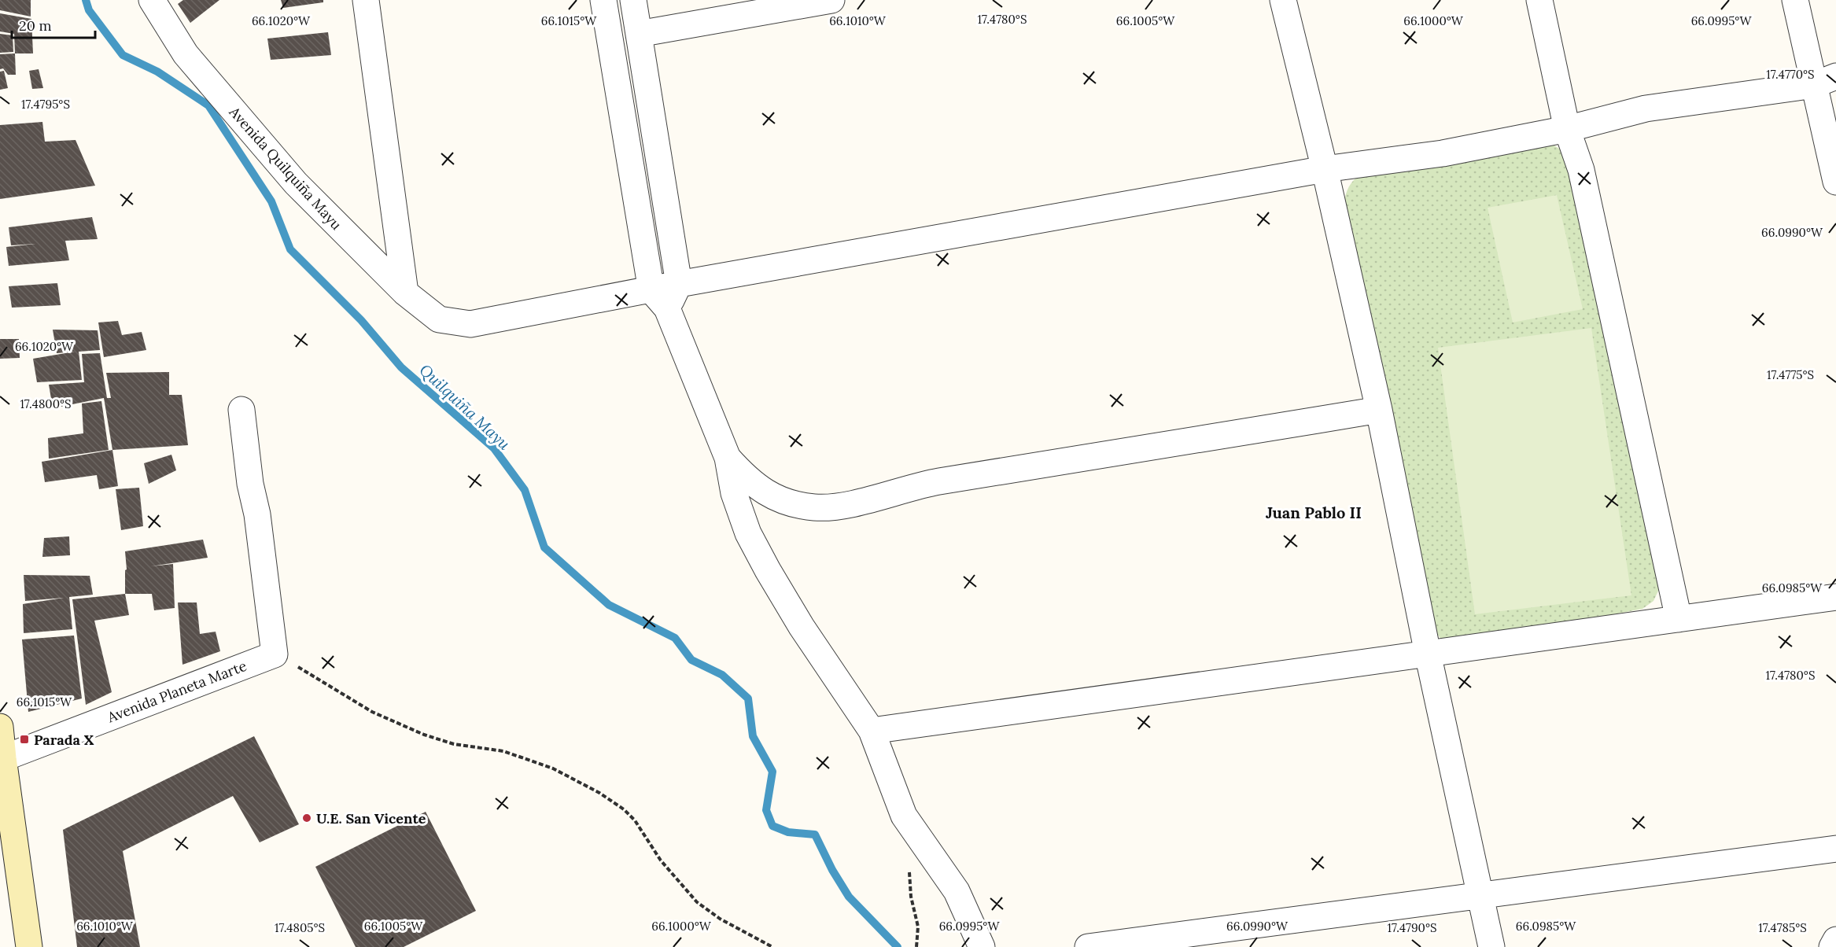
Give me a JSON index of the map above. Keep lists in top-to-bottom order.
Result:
{
  "streets": {
    "street": ["Avenida Quilquiña Mayu", "Avenida Planeta Marte"]
  },
  "districts": ["Juan Pablo II"],
  "water": ["Quilquiña Mayu"],
  "places": {
    "transit": ["Parada X"],
    "other": ["U.E. San Vicente"]
  },
  "scale_bar": "20 m",
  "coordinates": [
    "17.4780°S",
    "66.1020°W",
    "66.0995°W",
    "66.1015°W",
    "66.1010°W",
    "66.1005°W",
    "66.1000°W",
    "17.4770°S",
    "17.4795°S",
    "66.0990°W",
    "17.4775°S",
    "17.4800°S",
    "66.0985°W",
    "17.4805°S",
    "17.4790°S",
    "17.4785°S"
  ]
}
